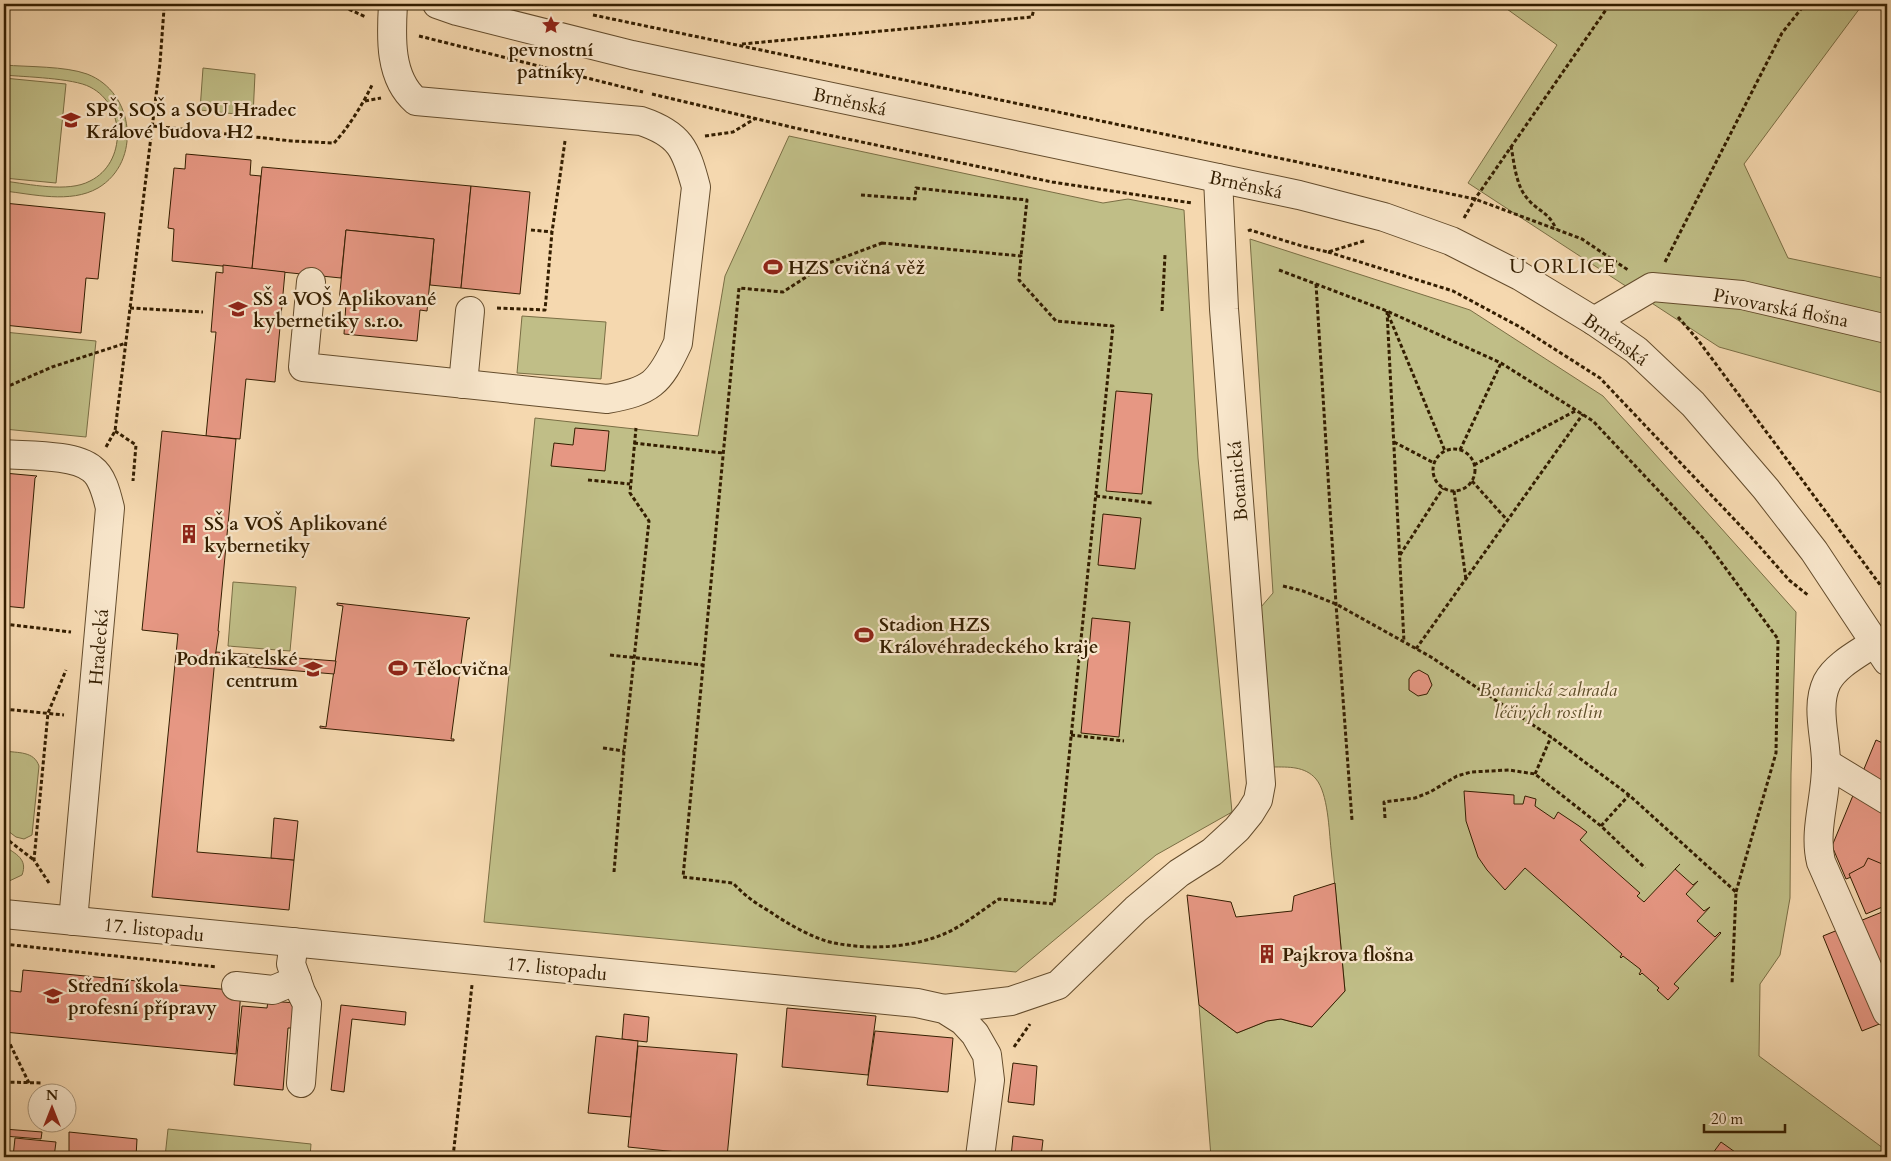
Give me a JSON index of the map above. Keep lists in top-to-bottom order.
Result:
{
  "streets": {
    "street": [
      "Brněnská",
      "Pivovarská flošna",
      "Botanická",
      "Hradecká",
      "17. listopadu"
    ]
  },
  "crossings": [
    ["Brněnská", "Botanická"],
    ["Hradecká", "17. listopadu"]
  ],
  "districts": ["U ORLICE"],
  "parks": ["Botanická zahrada léčivých rostlin"],
  "places": {
    "place": ["pevnostní patníky"],
    "school or university": [
      "SPŠ, SOŠ a SOU Hradec Králové budova H2",
      "SŠ a VOŠ Aplikované kybernetiky s.r.o.",
      "Podnikatelské centrum",
      "Střední škola profesní přípravy"
    ],
    "sports": ["HZS cvičná věž", "Stadion HZS Královéhradeckého kraje", "Tělocvična"],
    "building": ["SŠ a VOŠ Aplikované kybernetiky", "Pajkrova flošna"]
  },
  "scale_bar": "20 m",
  "north": "top"
}
